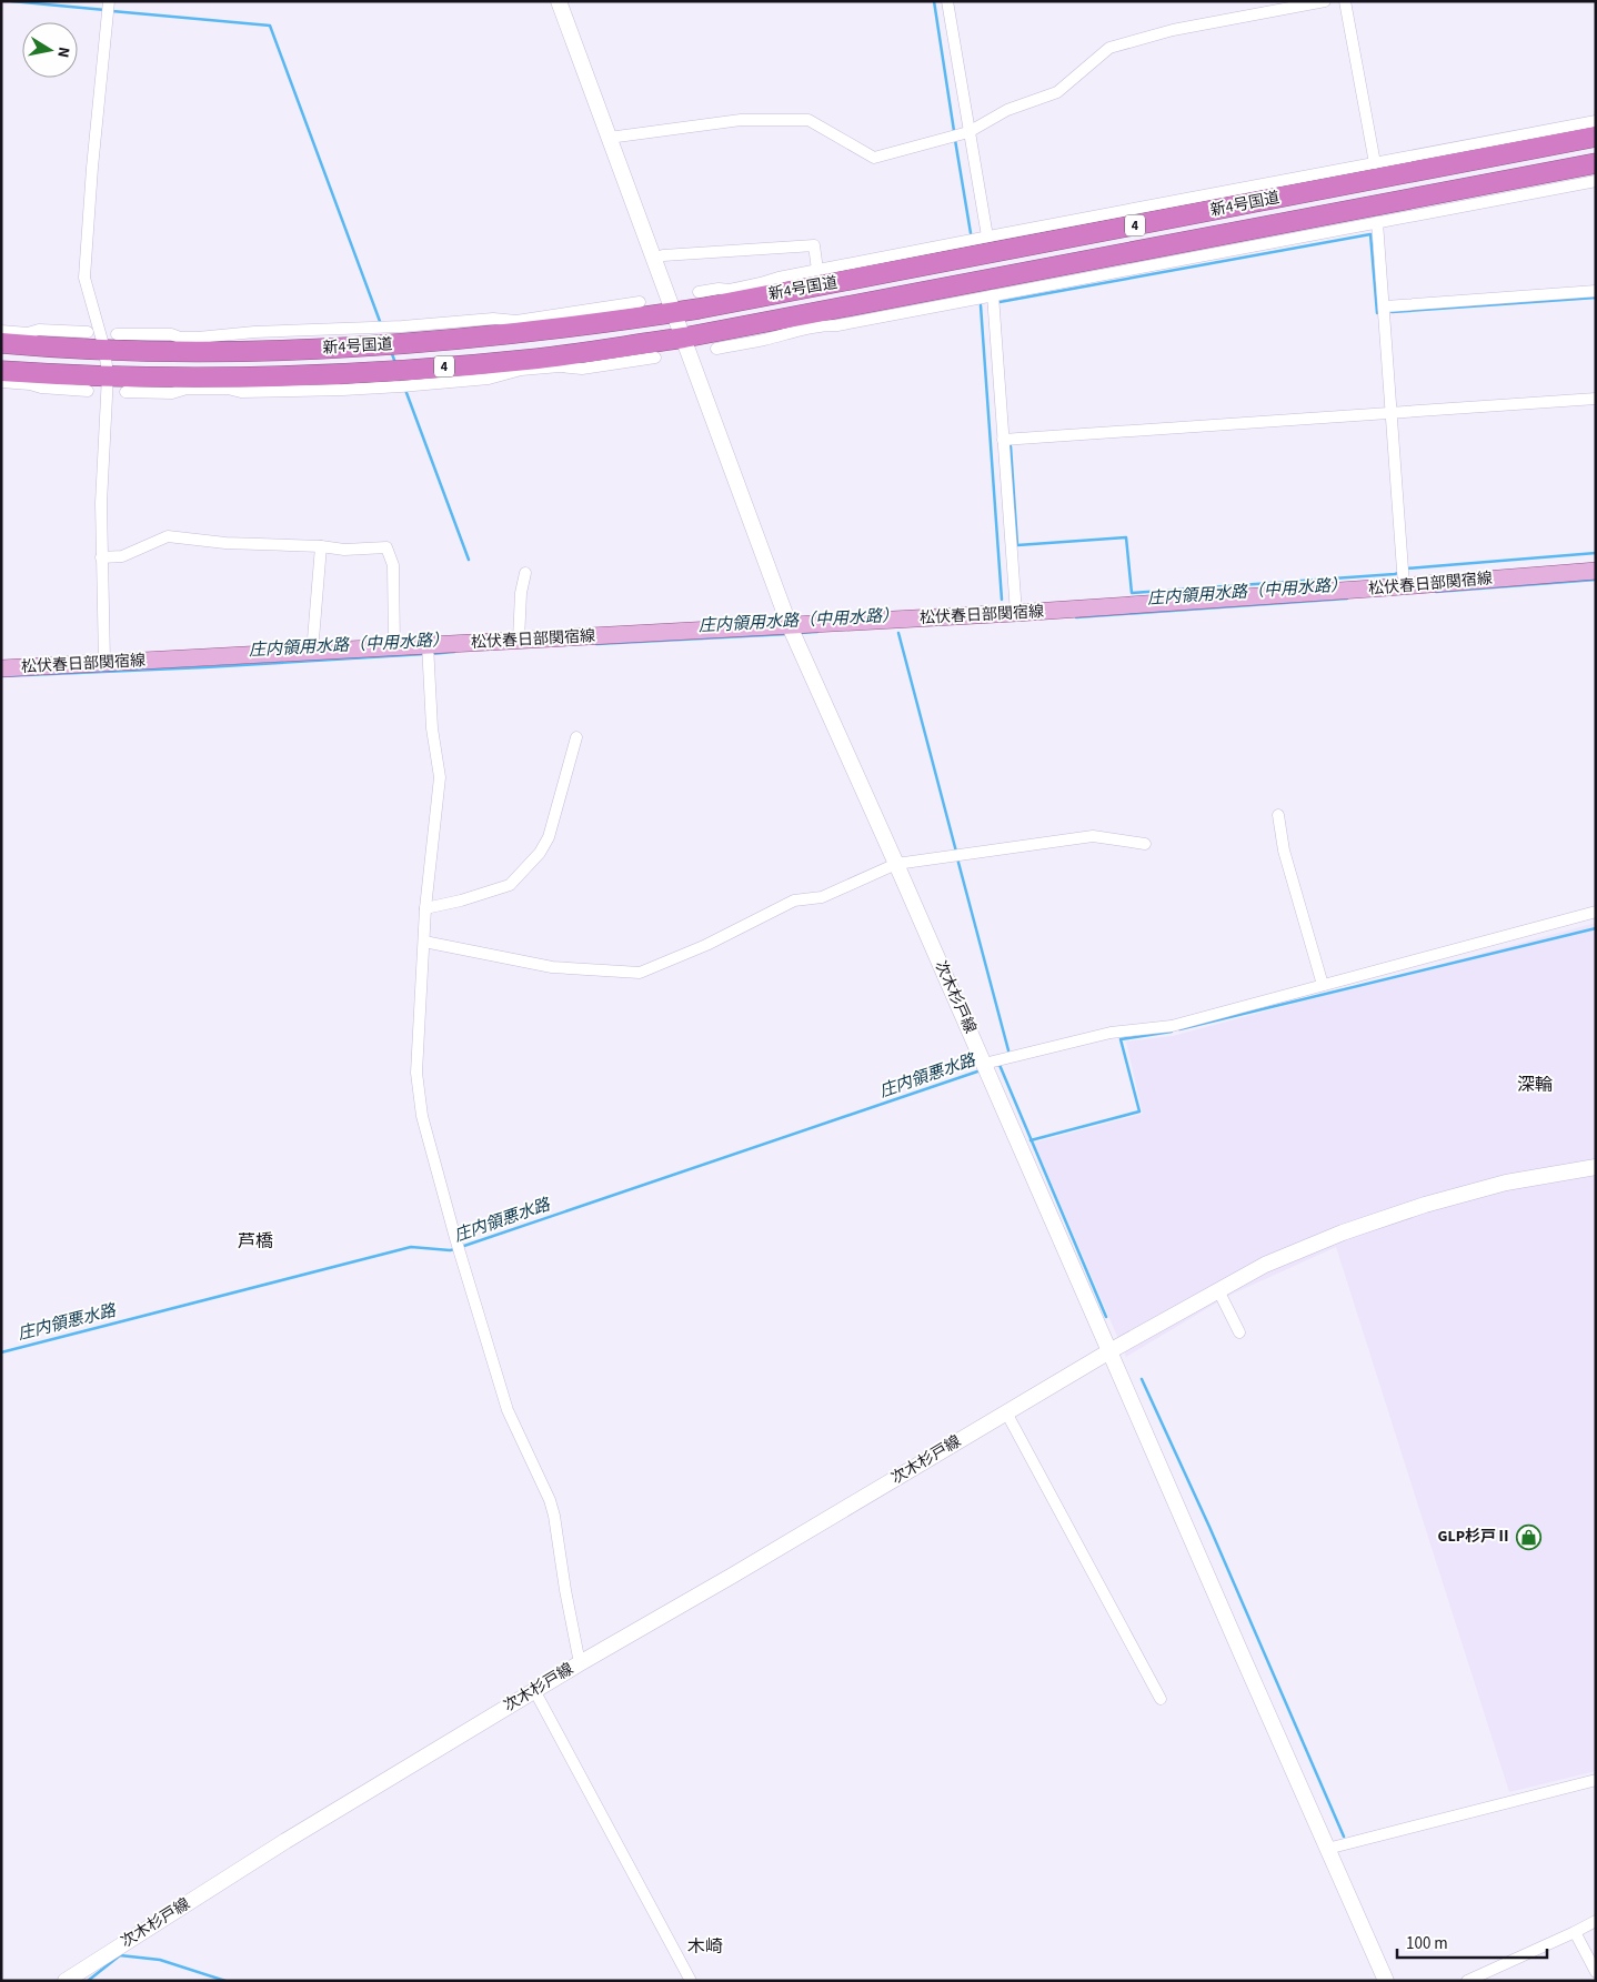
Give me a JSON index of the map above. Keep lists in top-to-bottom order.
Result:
{
  "streets": {
    "highway": ["新4号国道", "4"],
    "main road": ["松伏春日部関宿線", "次木杉戸線"]
  },
  "crossings": [
    ["新4号国道", "次木杉戸線"],
    ["松伏春日部関宿線", "次木杉戸線"]
  ],
  "districts": ["深輪", "芦橋", "木崎"],
  "water": ["庄内領用水路（中用水路）", "庄内領悪水路"],
  "places": {
    "shop": ["GLP杉戸Ⅱ"]
  },
  "scale_bar": "100 m",
  "north": "right"
}
